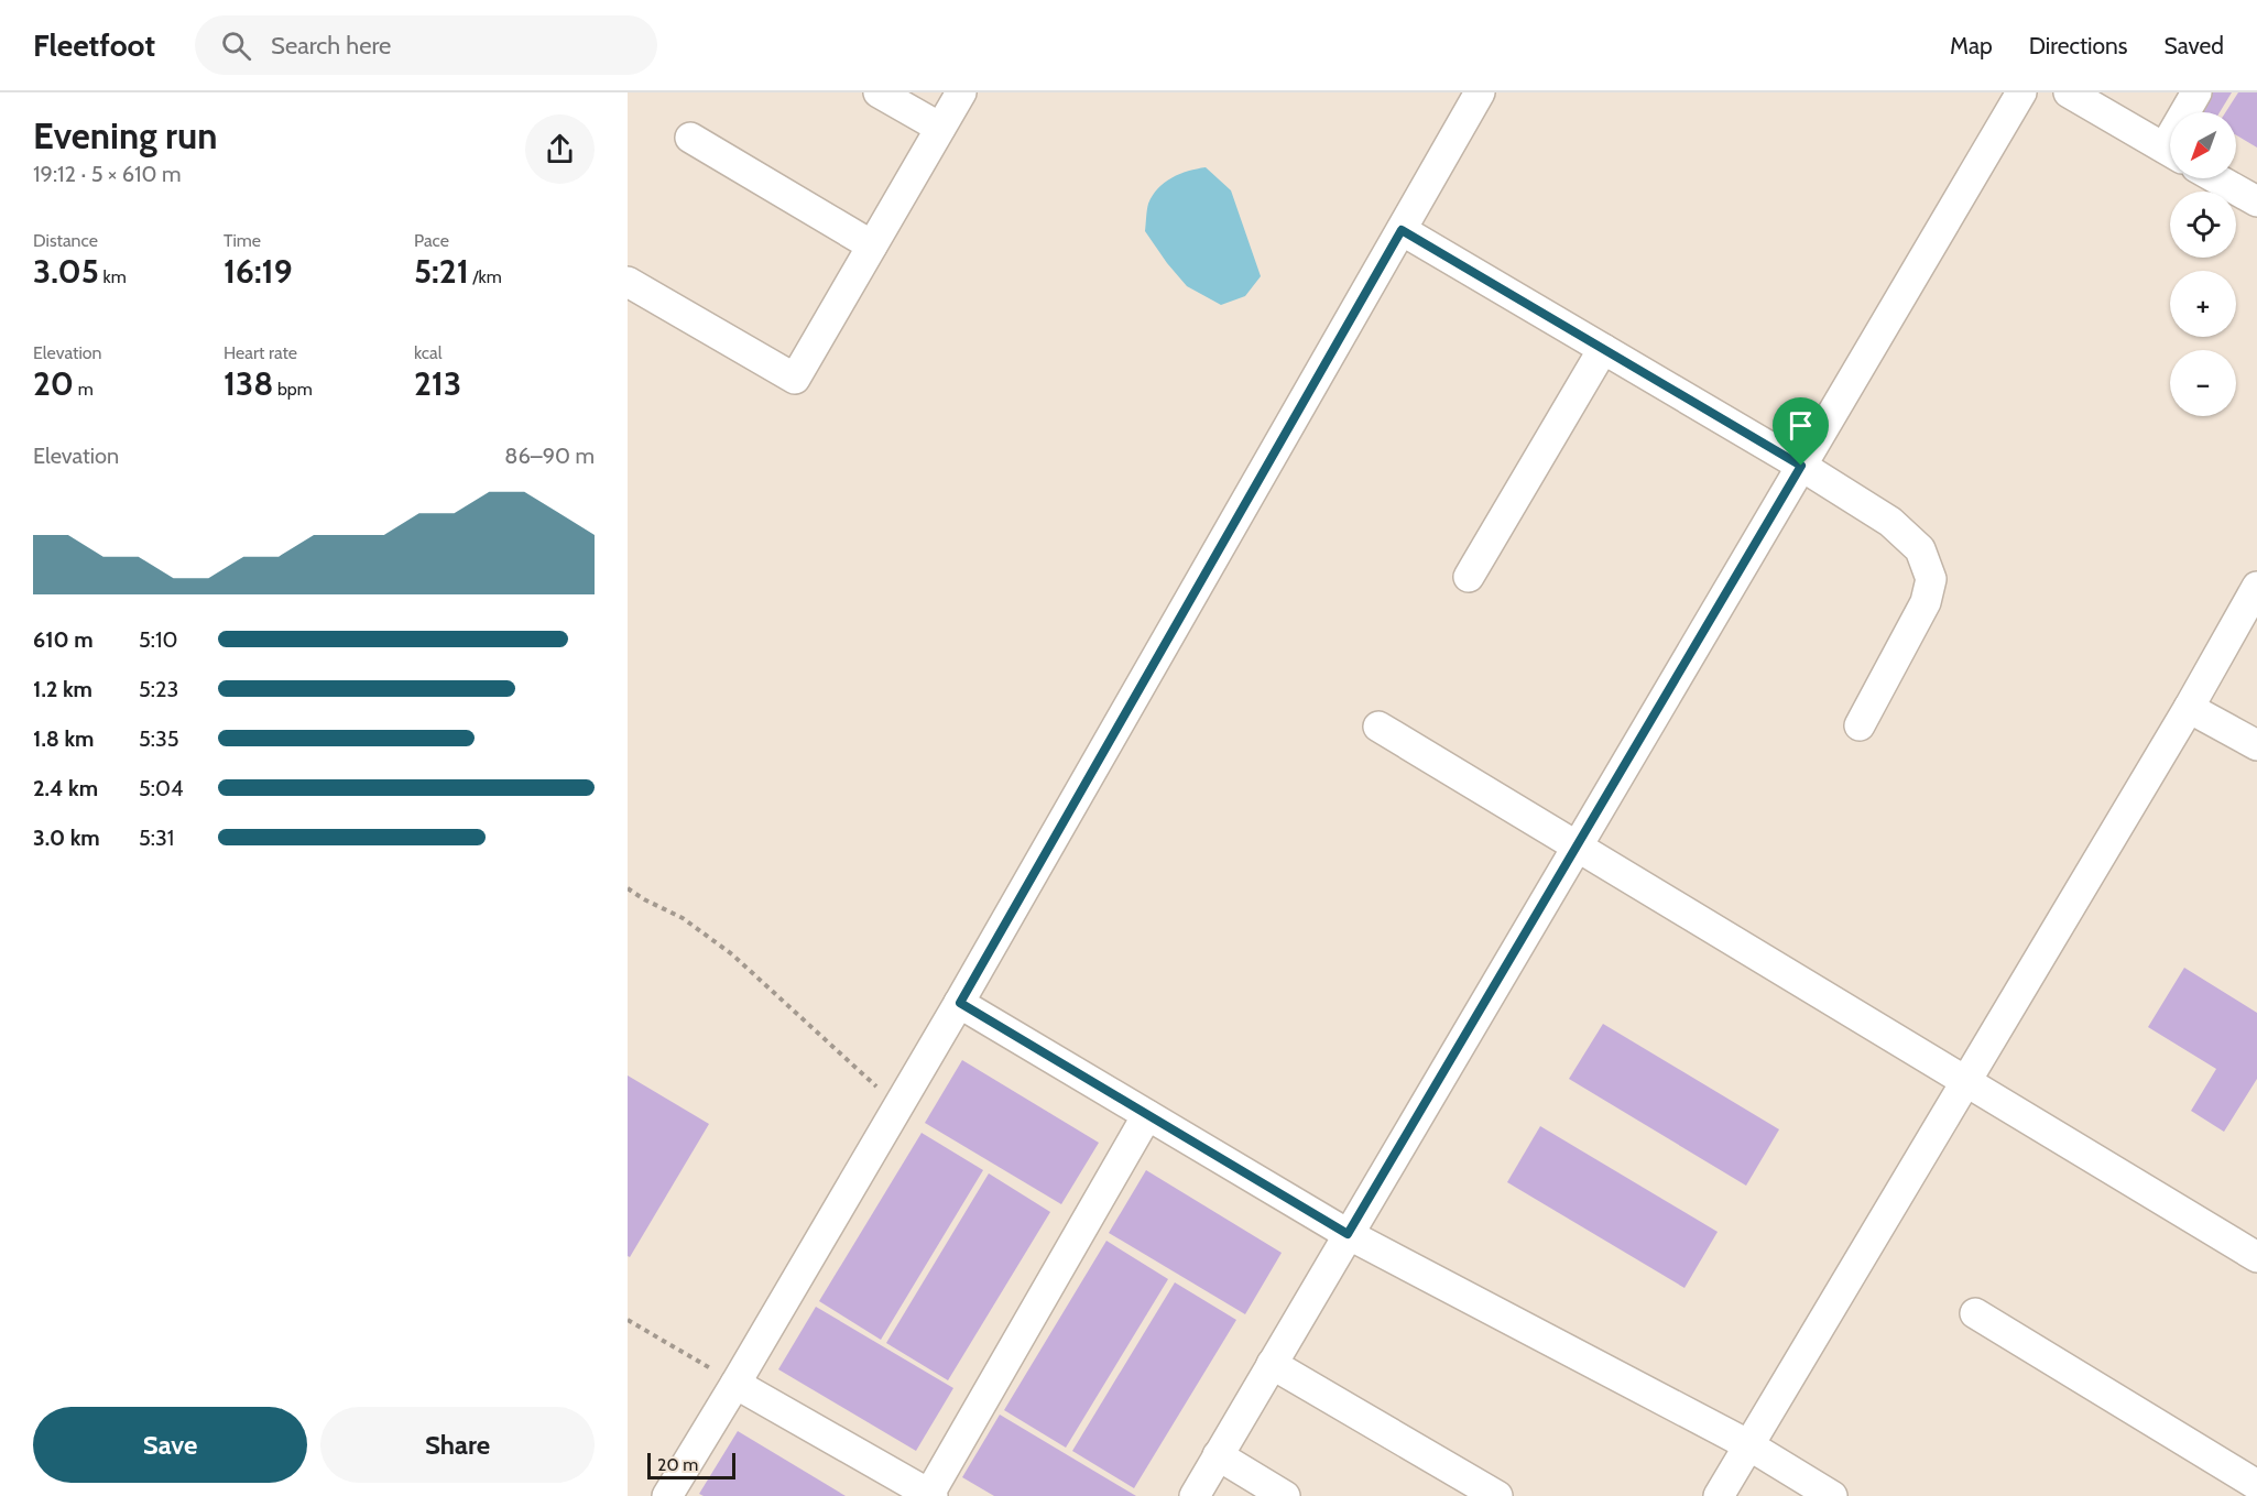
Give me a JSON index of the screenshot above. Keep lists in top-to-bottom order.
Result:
{
  "scale_bar": "20 m",
  "north": "bottom left",
  "page": {
    "header": "Fleetfoot",
    "search": "Search here",
    "nav": ["Map", "Directions", "Saved"],
    "heading": ["Evening run", "19:12 · 5 × 610 m"],
    "map_buttons": ["+", "−"],
    "stats": [
      ["Distance", "3.05 km"],
      ["Time", "16:19"],
      ["Pace", "5:21 /km"],
      ["Elevation", "20 m"],
      ["Heart rate", "138 bpm"],
      ["kcal", "213"]
    ],
    "chart": ["Elevation", "86–90 m"],
    "list": [
      {
        "name": "610 m",
        "note": "5:10"
      },
      {
        "name": "1.2 km",
        "note": "5:23"
      },
      {
        "name": "1.8 km",
        "note": "5:35"
      },
      {
        "name": "2.4 km",
        "note": "5:04"
      },
      {
        "name": "3.0 km",
        "note": "5:31"
      }
    ],
    "buttons": ["Save", "Share"],
    "scale": "20 m"
  }
}
